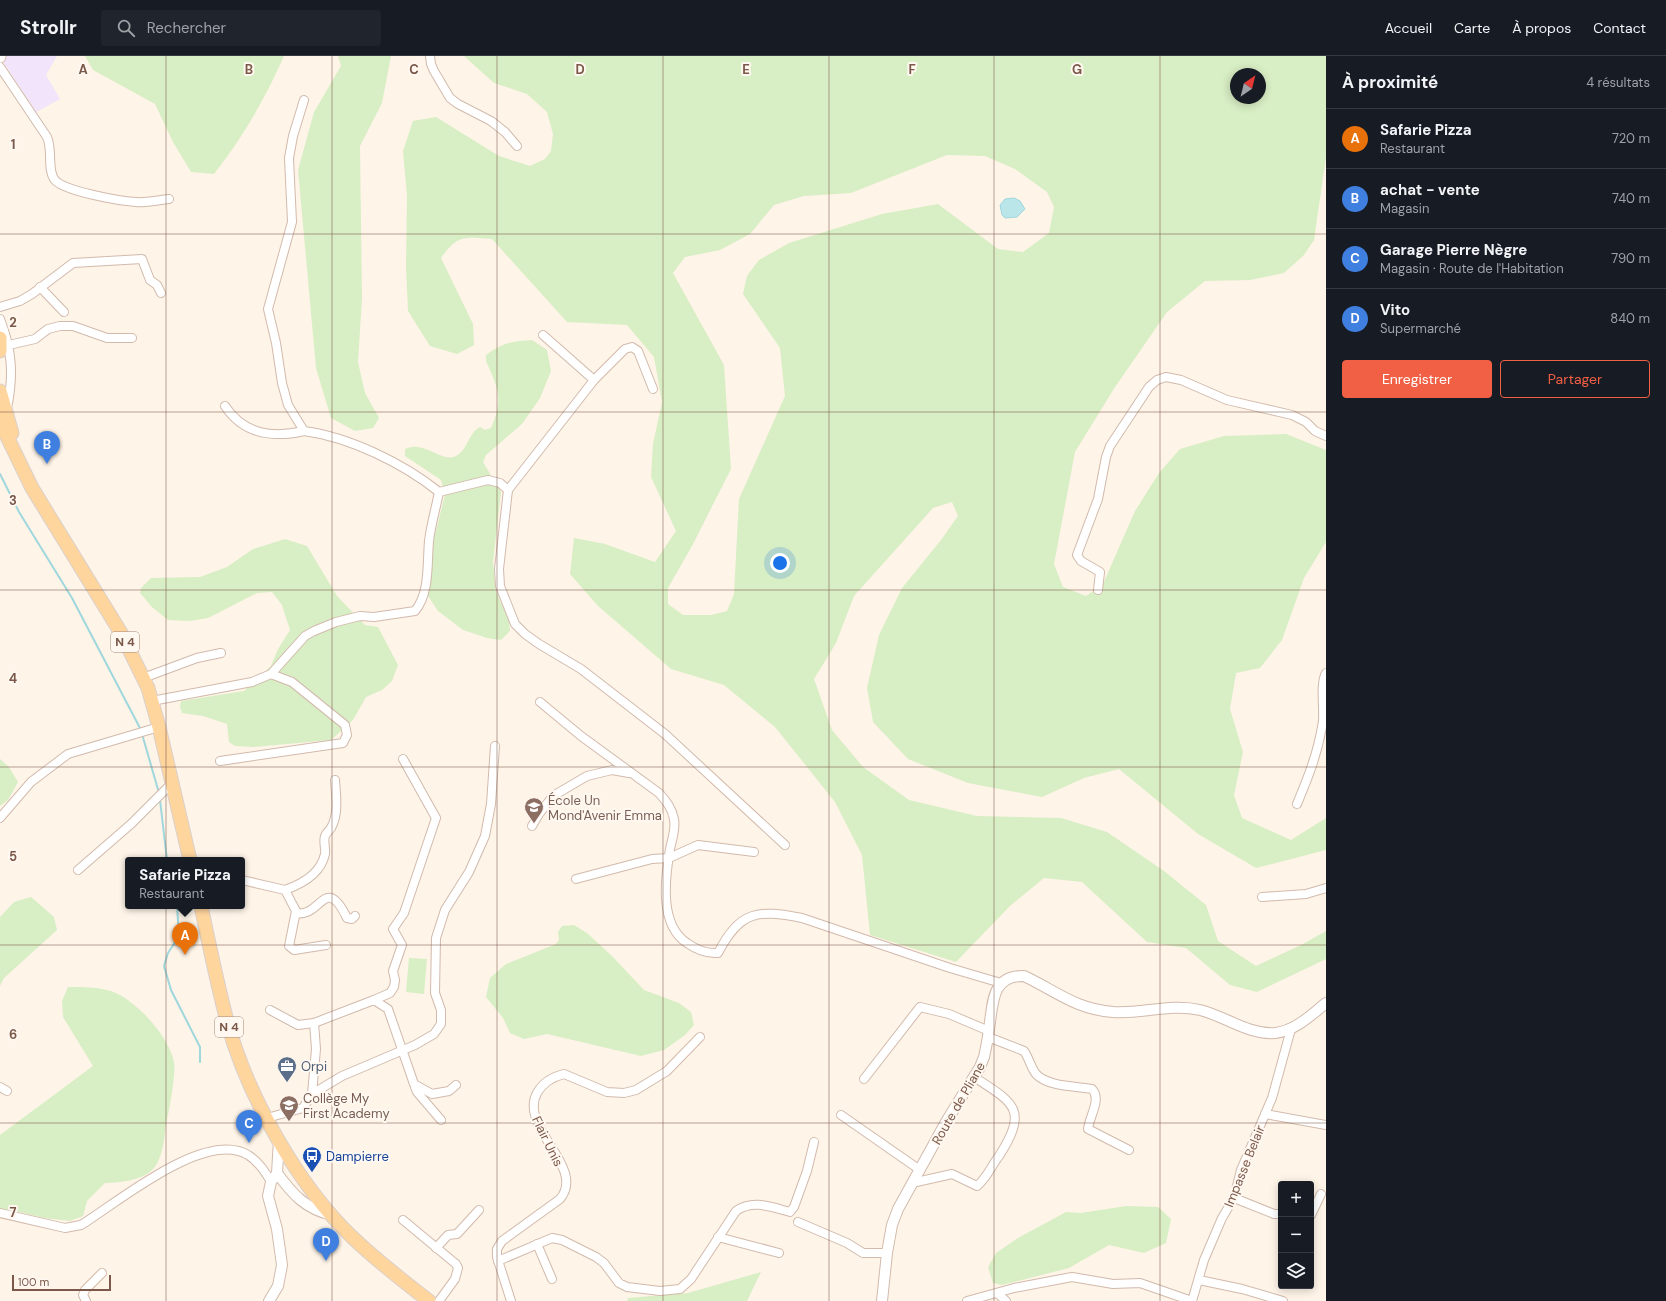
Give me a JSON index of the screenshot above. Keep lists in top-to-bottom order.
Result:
{
  "streets": {
    "main road": ["N 4"],
    "street": ["Route de Pliane", "Flair Unis", "Impasse Belair"]
  },
  "places": {
    "school or university": ["École Un Mond'Avenir Emma", "Collège My First Academy"],
    "office": ["Orpi"],
    "bus stop": ["Dampierre"]
  },
  "scale_bar": "100 m",
  "north": "top right",
  "page": {
    "header": "Strollr",
    "search": "Rechercher",
    "nav": [
      "Accueil",
      "Carte",
      "À propos",
      "Contact"
    ],
    "heading": ["À proximité", "4 résultats"],
    "list": [
      {
        "mark": "A",
        "name": "Safarie Pizza",
        "note": "Restaurant",
        "value": "720 m"
      },
      {
        "mark": "B",
        "name": "achat - vente",
        "note": "Magasin",
        "value": "740 m"
      },
      {
        "mark": "C",
        "name": "Garage Pierre Nègre",
        "note": "Magasin · Route de l'Habitation",
        "value": "790 m"
      },
      {
        "mark": "D",
        "name": "Vito",
        "note": "Supermarché",
        "value": "840 m"
      }
    ],
    "buttons": ["Enregistrer", "Partager"],
    "pins": [
      "B",
      "A",
      "C",
      "D"
    ],
    "popup": ["Safarie Pizza", "Restaurant"],
    "map_buttons": ["+", "−"],
    "scale": "100 m"
  },
  "grid": {
    "columns": [
      "A",
      "B",
      "C",
      "D",
      "E",
      "F",
      "G"
    ],
    "rows": [
      "1",
      "2",
      "3",
      "4",
      "5",
      "6",
      "7"
    ]
  }
}
